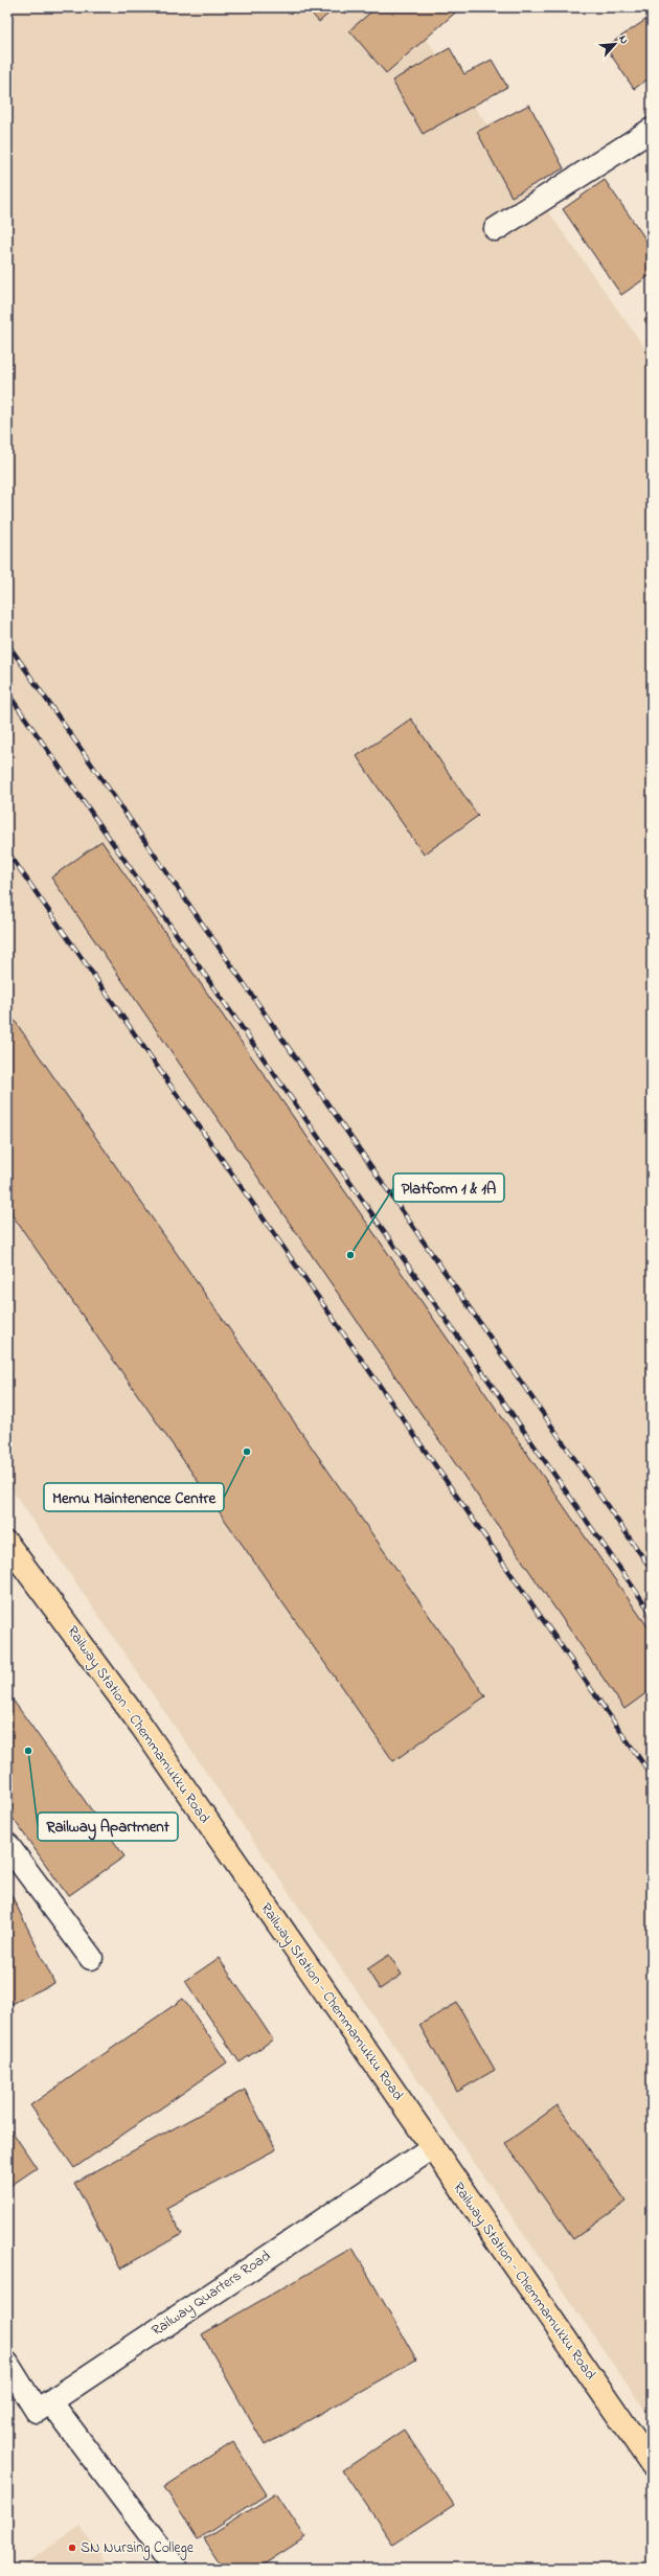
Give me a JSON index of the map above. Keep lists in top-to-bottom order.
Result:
{
  "streets": {
    "main road": ["Railway Station - Chemmamukku Road"],
    "street": ["Railway Quarters Road"]
  },
  "crossings": [
    ["Railway Station - Chemmamukku Road", "Railway Quarters Road"]
  ],
  "places": [
    "Platform 1 & 1A",
    "Memu Maintenence Centre",
    "Railway Apartment",
    "SN Nursing College"
  ],
  "north": "top right"
}
